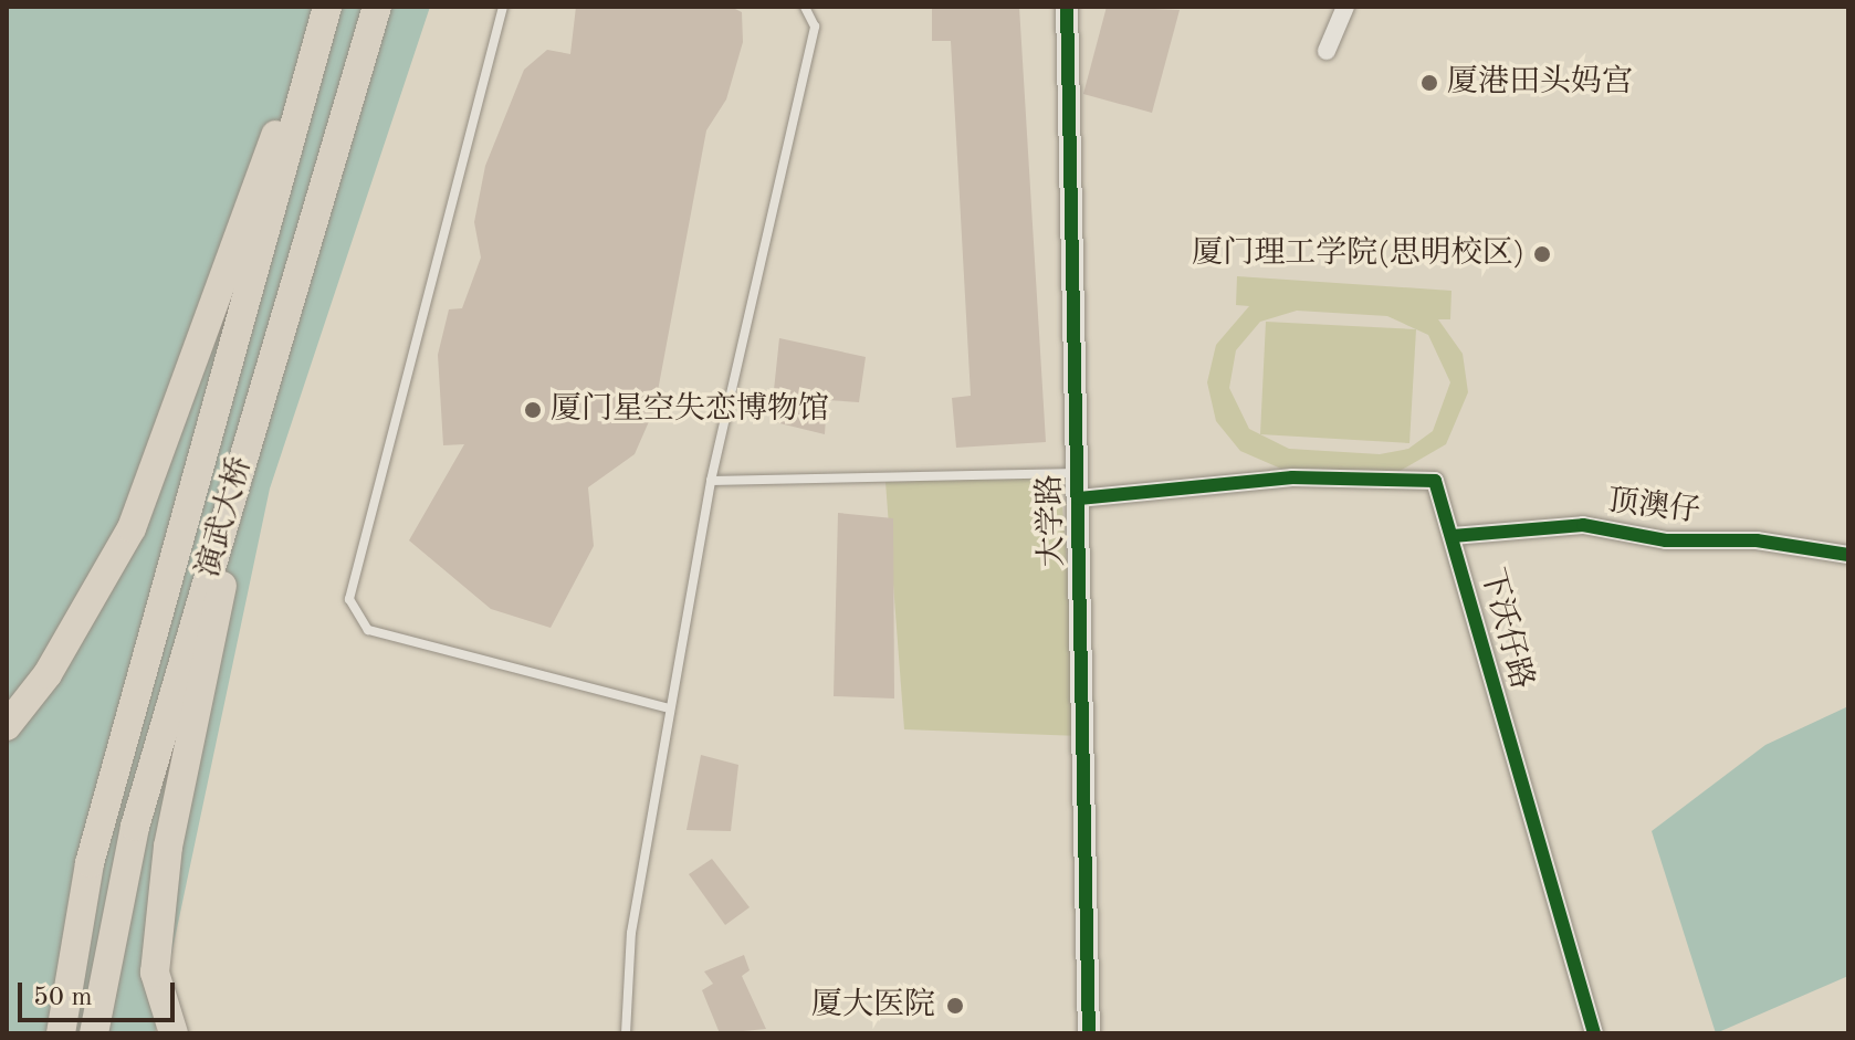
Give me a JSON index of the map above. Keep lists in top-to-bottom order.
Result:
{
  "streets": {
    "highway": ["演武大桥"],
    "street": ["顶澳仔", "大学路", "下沃仔路"]
  },
  "crossings": [
    ["顶澳仔", "下沃仔路"],
    ["大学路", "下沃仔路"]
  ],
  "places": [
    "厦港田头妈宫",
    "厦门理工学院(思明校区)",
    "厦门星空失恋博物馆",
    "厦大医院"
  ],
  "scale_bar": "50 m"
}
